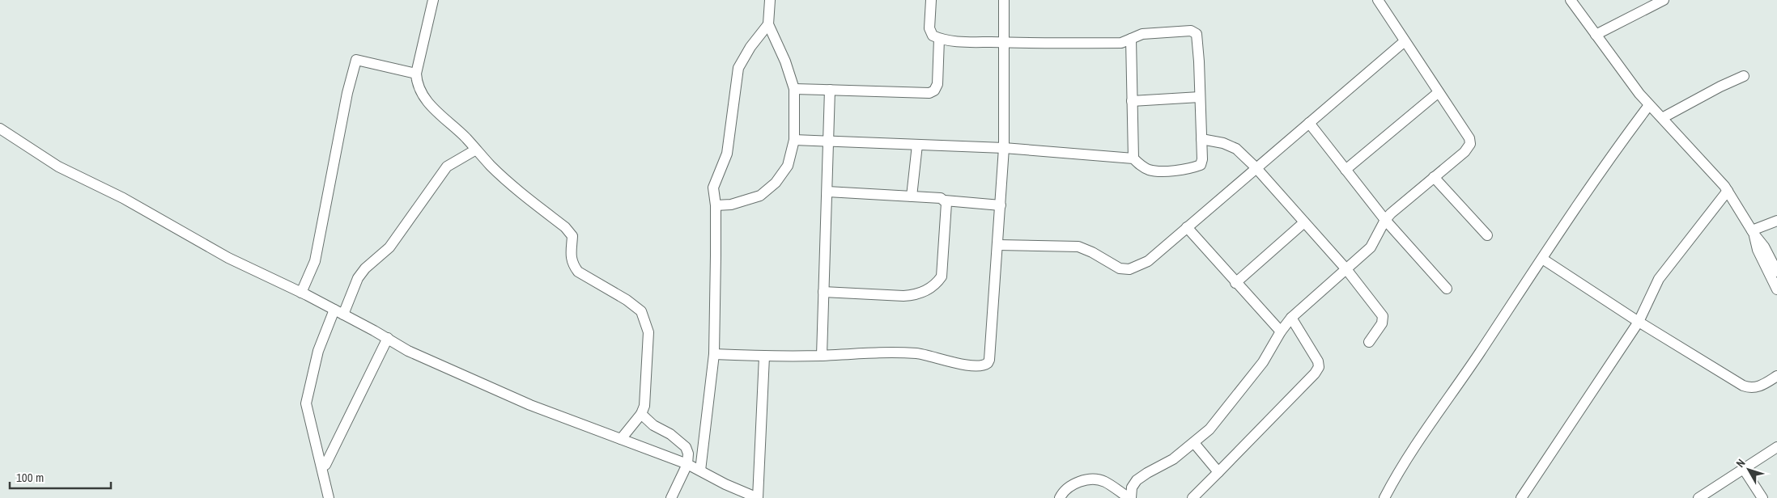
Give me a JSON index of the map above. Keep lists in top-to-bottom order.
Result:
{
  "scale_bar": "100 m",
  "north": "top left"
}
